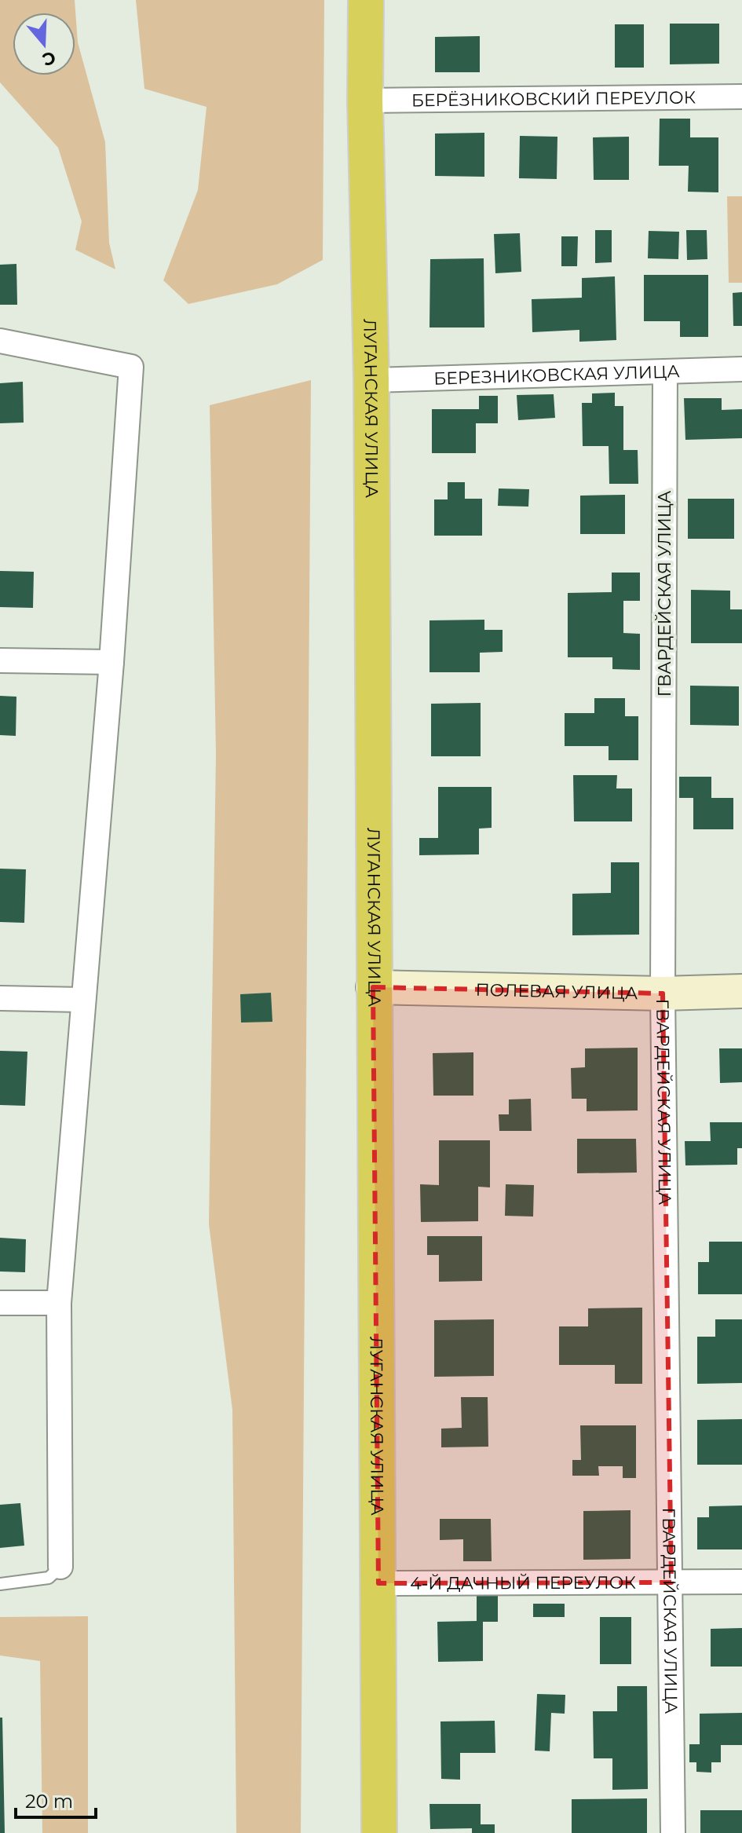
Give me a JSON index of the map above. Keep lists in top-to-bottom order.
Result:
{
  "streets": {
    "highway": ["ЛУГАНСКАЯ УЛИЦА"],
    "street": [
      "БЕРЁЗНИКОВСКИЙ ПЕРЕУЛОК",
      "БЕРЕЗНИКОВСКАЯ УЛИЦА",
      "ГВАРДЕЙСКАЯ УЛИЦА",
      "ПОЛЕВАЯ УЛИЦА",
      "4-Й ДАЧНЫЙ ПЕРЕУЛОК"
    ]
  },
  "crossings": [
    ["БЕРЁЗНИКОВСКИЙ ПЕРЕУЛОК", "ЛУГАНСКАЯ УЛИЦА"],
    ["БЕРЕЗНИКОВСКАЯ УЛИЦА", "ЛУГАНСКАЯ УЛИЦА"],
    ["БЕРЕЗНИКОВСКАЯ УЛИЦА", "ГВАРДЕЙСКАЯ УЛИЦА"],
    ["ЛУГАНСКАЯ УЛИЦА", "ПОЛЕВАЯ УЛИЦА"],
    ["ЛУГАНСКАЯ УЛИЦА", "4-Й ДАЧНЫЙ ПЕРЕУЛОК"],
    ["ГВАРДЕЙСКАЯ УЛИЦА", "ПОЛЕВАЯ УЛИЦА"],
    ["ГВАРДЕЙСКАЯ УЛИЦА", "4-Й ДАЧНЫЙ ПЕРЕУЛОК"]
  ],
  "scale_bar": "20 m",
  "north": "bottom"
}
